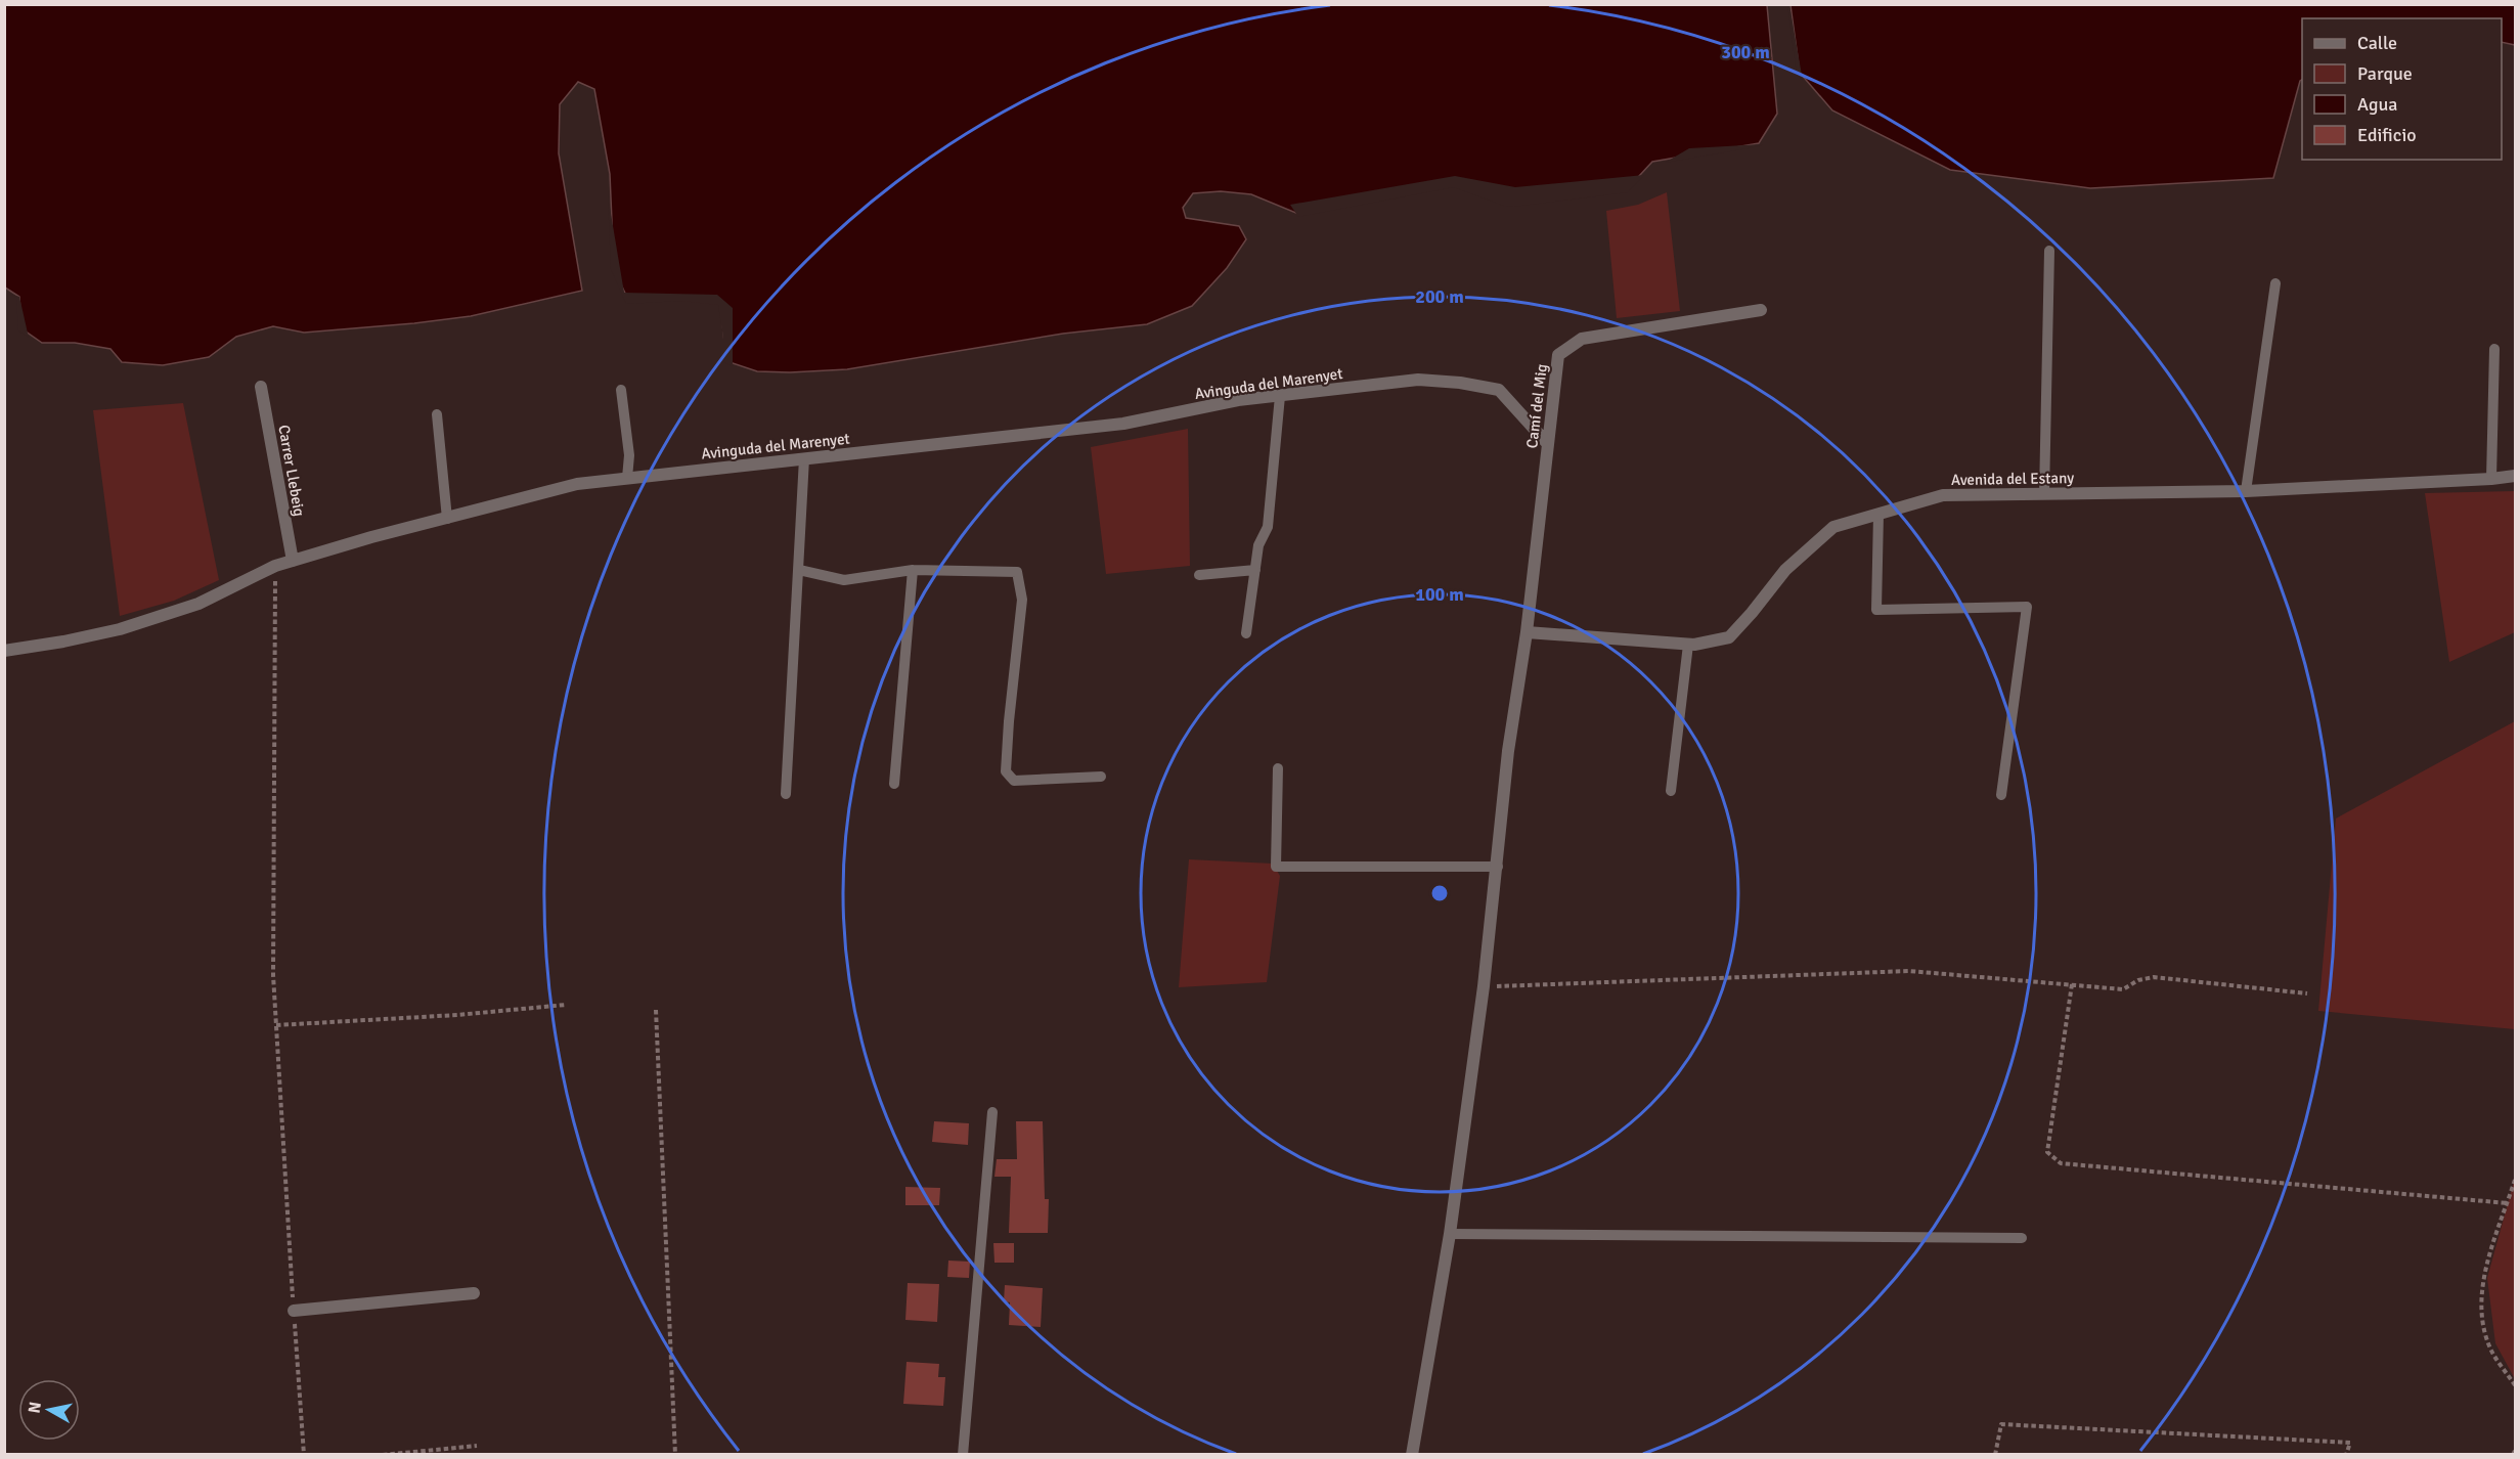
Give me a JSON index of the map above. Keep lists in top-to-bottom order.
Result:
{
  "streets": {
    "street": [
      "Avinguda del Marenyet",
      "Camí del Mig",
      "Carrer Llebeig",
      "Avenida del Estany"
    ]
  },
  "crossings": [
    ["Avinguda del Marenyet", "Camí del Mig"],
    ["Avinguda del Marenyet", "Carrer Llebeig"],
    ["Camí del Mig", "Avenida del Estany"]
  ],
  "legend": [
    "Calle",
    "Parque",
    "Agua",
    "Edificio"
  ],
  "north": "left",
  "rings": ["300 m", "200 m", "100 m"]
}
